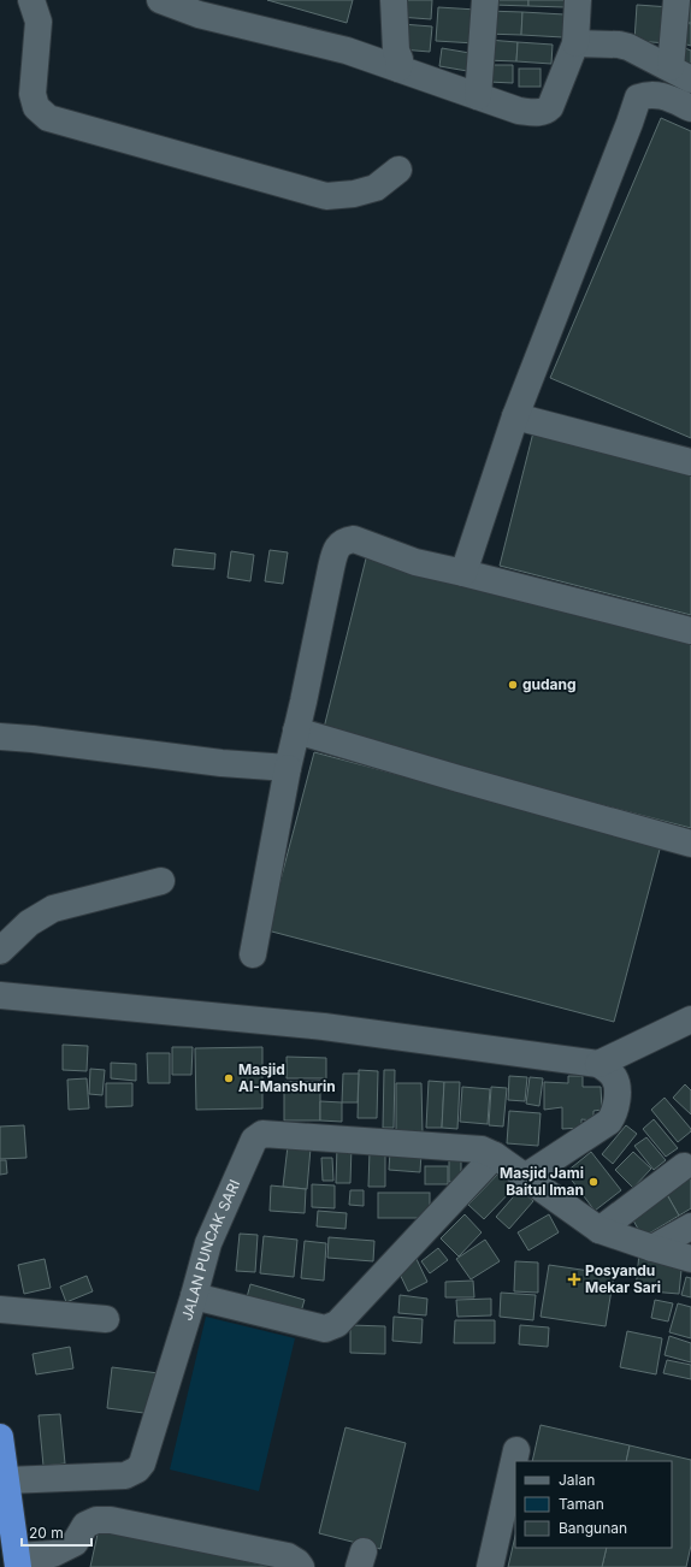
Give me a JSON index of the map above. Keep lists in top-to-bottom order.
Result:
{
  "streets": {
    "street": ["JALAN PUNCAK SARI"]
  },
  "places": {
    "other": ["gudang", "Masjid Al-Manshurin", "Masjid Jami Baitul Iman"],
    "health": ["Posyandu Mekar Sari"]
  },
  "legend": ["Jalan", "Taman", "Bangunan"],
  "scale_bar": "20 m"
}
